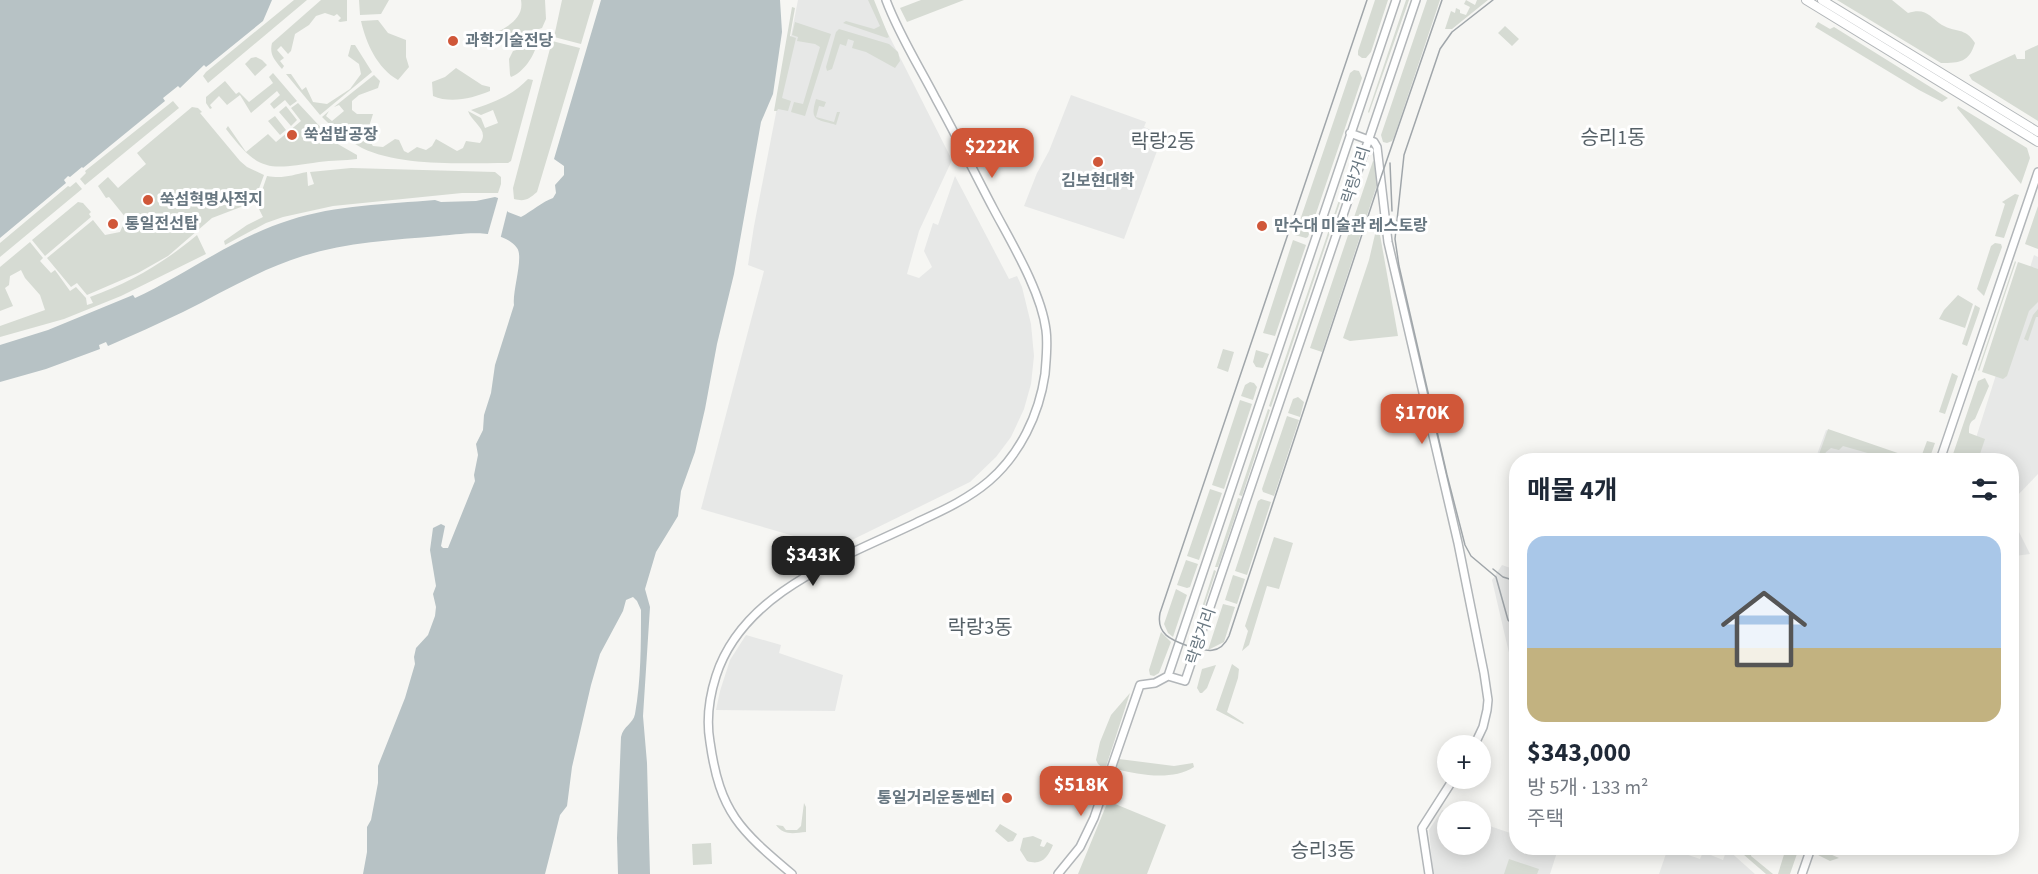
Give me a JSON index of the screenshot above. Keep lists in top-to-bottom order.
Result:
{
  "streets": {
    "main road": ["락랑거리"]
  },
  "districts": [
    "승리1동",
    "락랑2동",
    "락랑3동",
    "승리3동"
  ],
  "places": [
    "과학기술전당",
    "쑥섬밥공장",
    "김보현대학",
    "쑥섬혁명사적지",
    "통일전선탑",
    "만수대 미술관 레스토랑",
    "통일거리운동쎈터"
  ],
  "page": {
    "price": [
      "$222K",
      "$170K",
      "$343K",
      "$518K"
    ],
    "heading": "매물 4개",
    "list": [
      {
        "name": "$343,000",
        "note": "방 5개 · 133 m² · 주택"
      }
    ],
    "map_buttons": ["+", "−"]
  }
}
